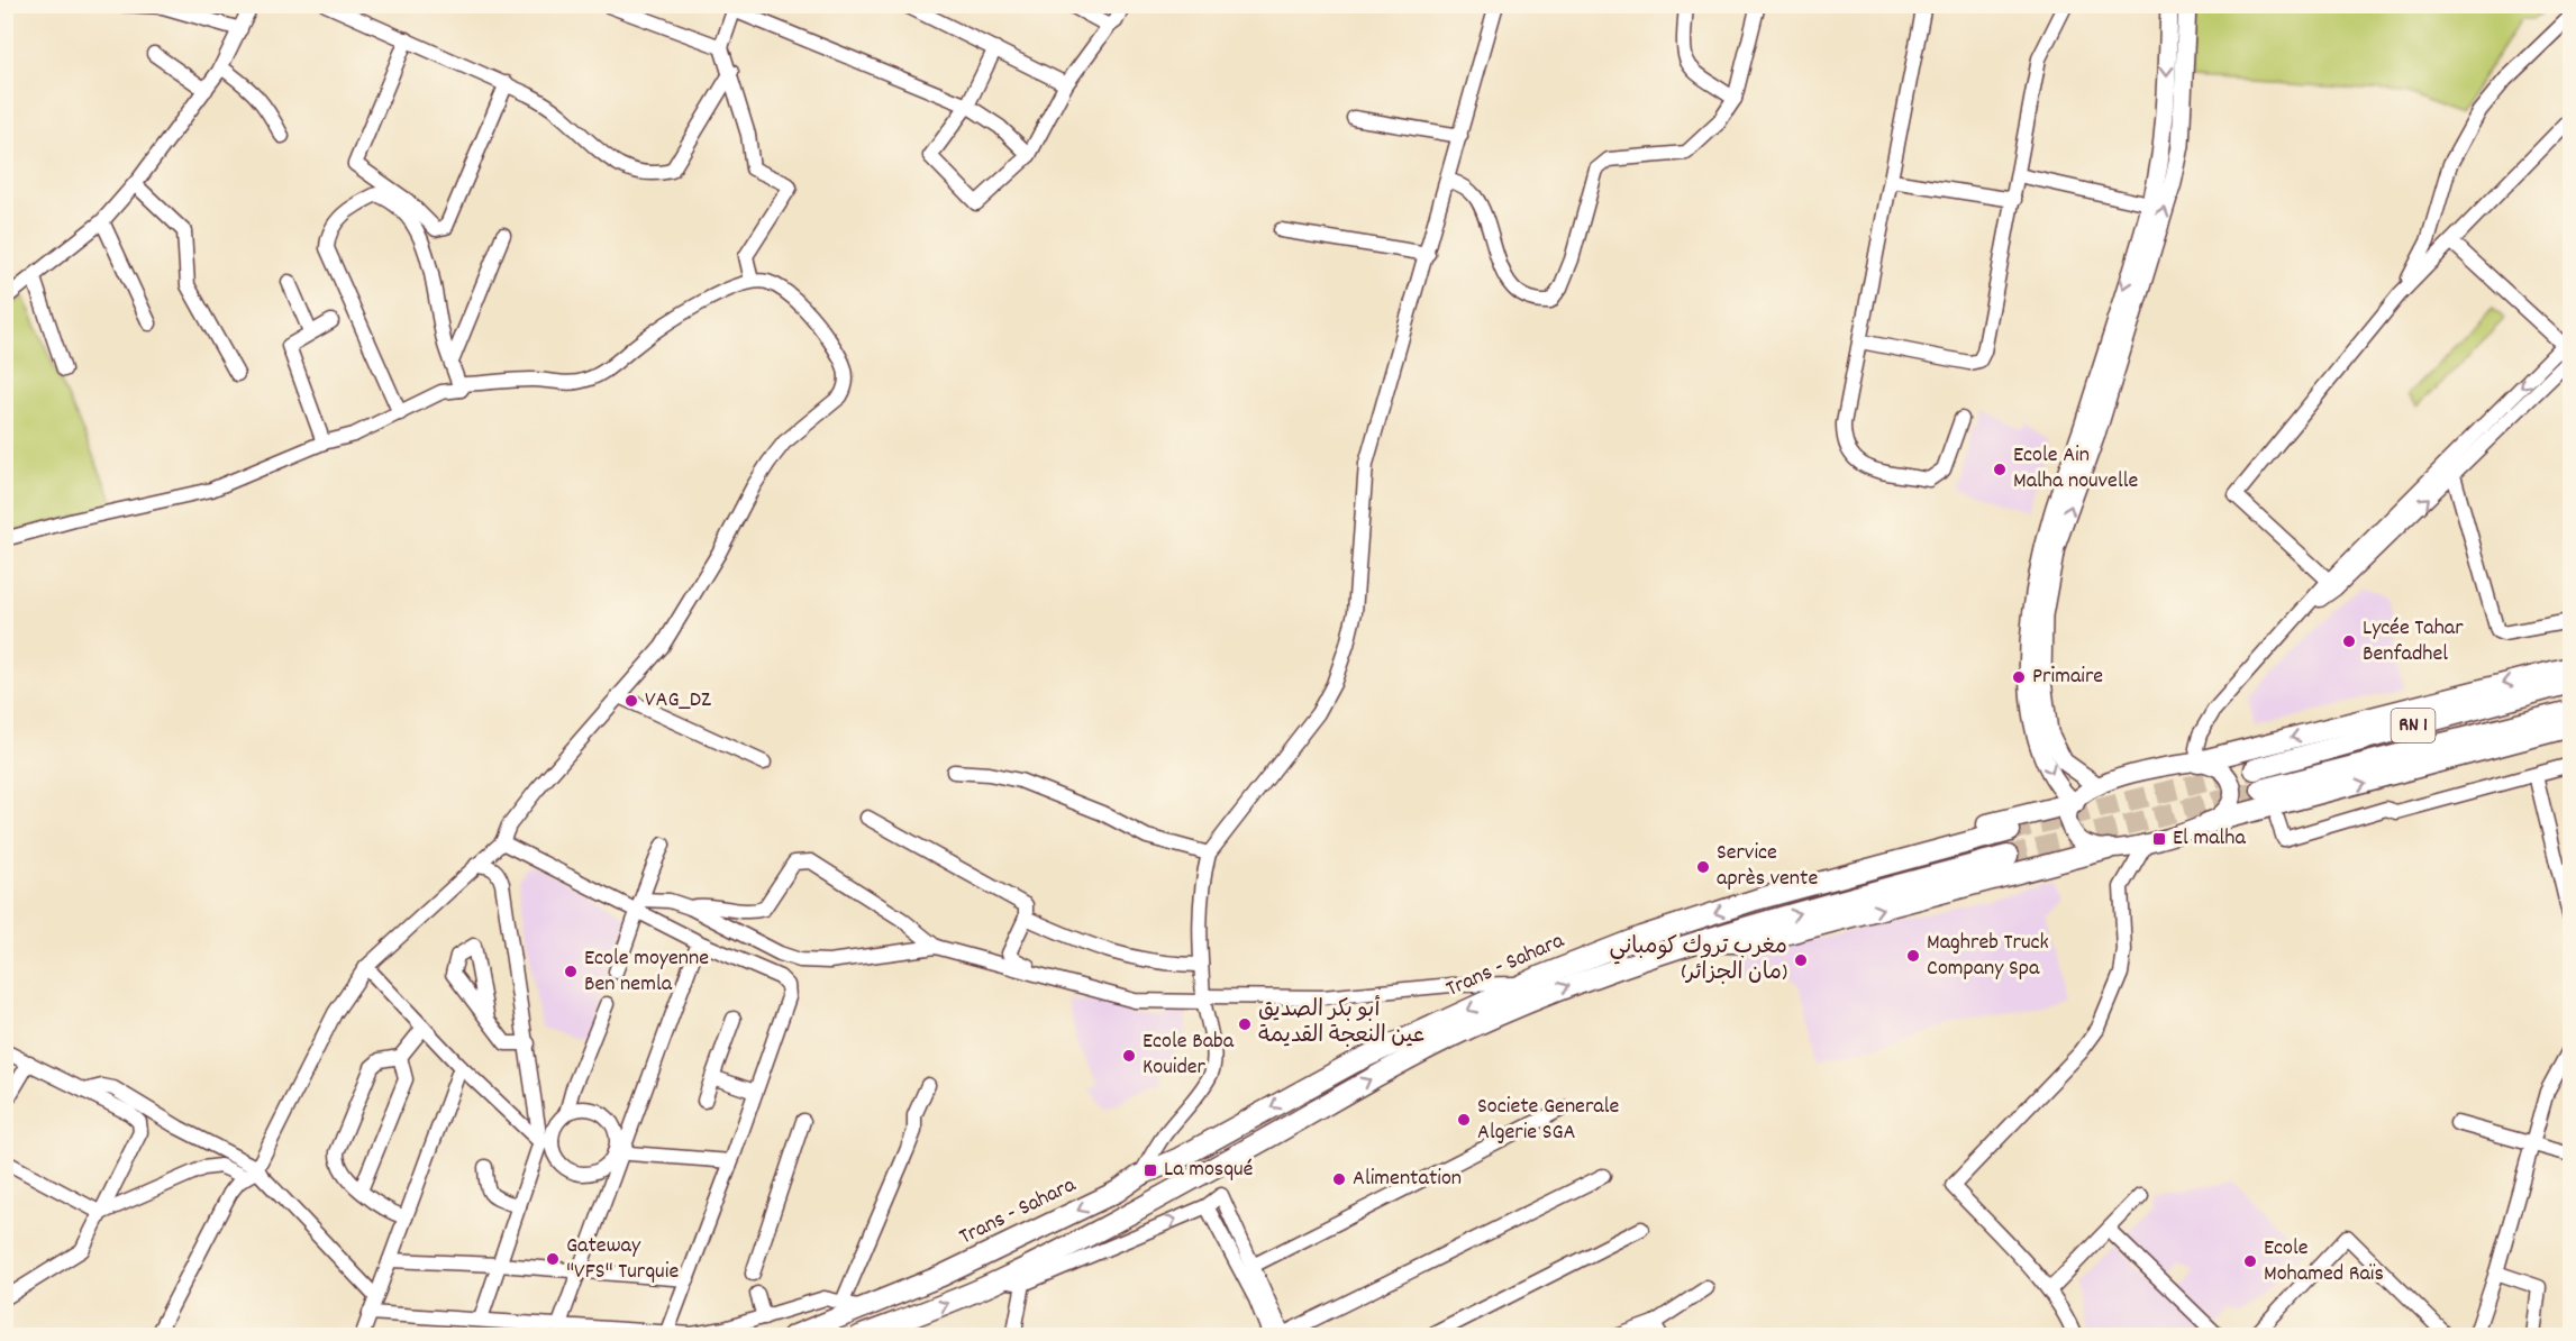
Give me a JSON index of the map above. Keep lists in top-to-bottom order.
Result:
{
  "streets": {
    "highway": ["RN 1", "Trans - Sahara"]
  },
  "places": {
    "other": [
      "Ecole Ain Malha nouvelle",
      "Lycée Tahar Benfadhel",
      "Primaire",
      "VAG_DZ",
      "Service après vente",
      "Maghreb Truck Company Spa",
      "مغرب تروك كومباني (مان الجزائر)",
      "Ecole moyenne Ben nemla",
      "أبو بكر الصديق عين النعجة القديمة",
      "Ecole Baba Kouider",
      "Societe Generale Algerie SGA",
      "Alimentation",
      "Gateway \"VFS\" Turquie",
      "Ecole Mohamed Raïs"
    ],
    "transit": ["El malha", "La mosqué"]
  }
}
